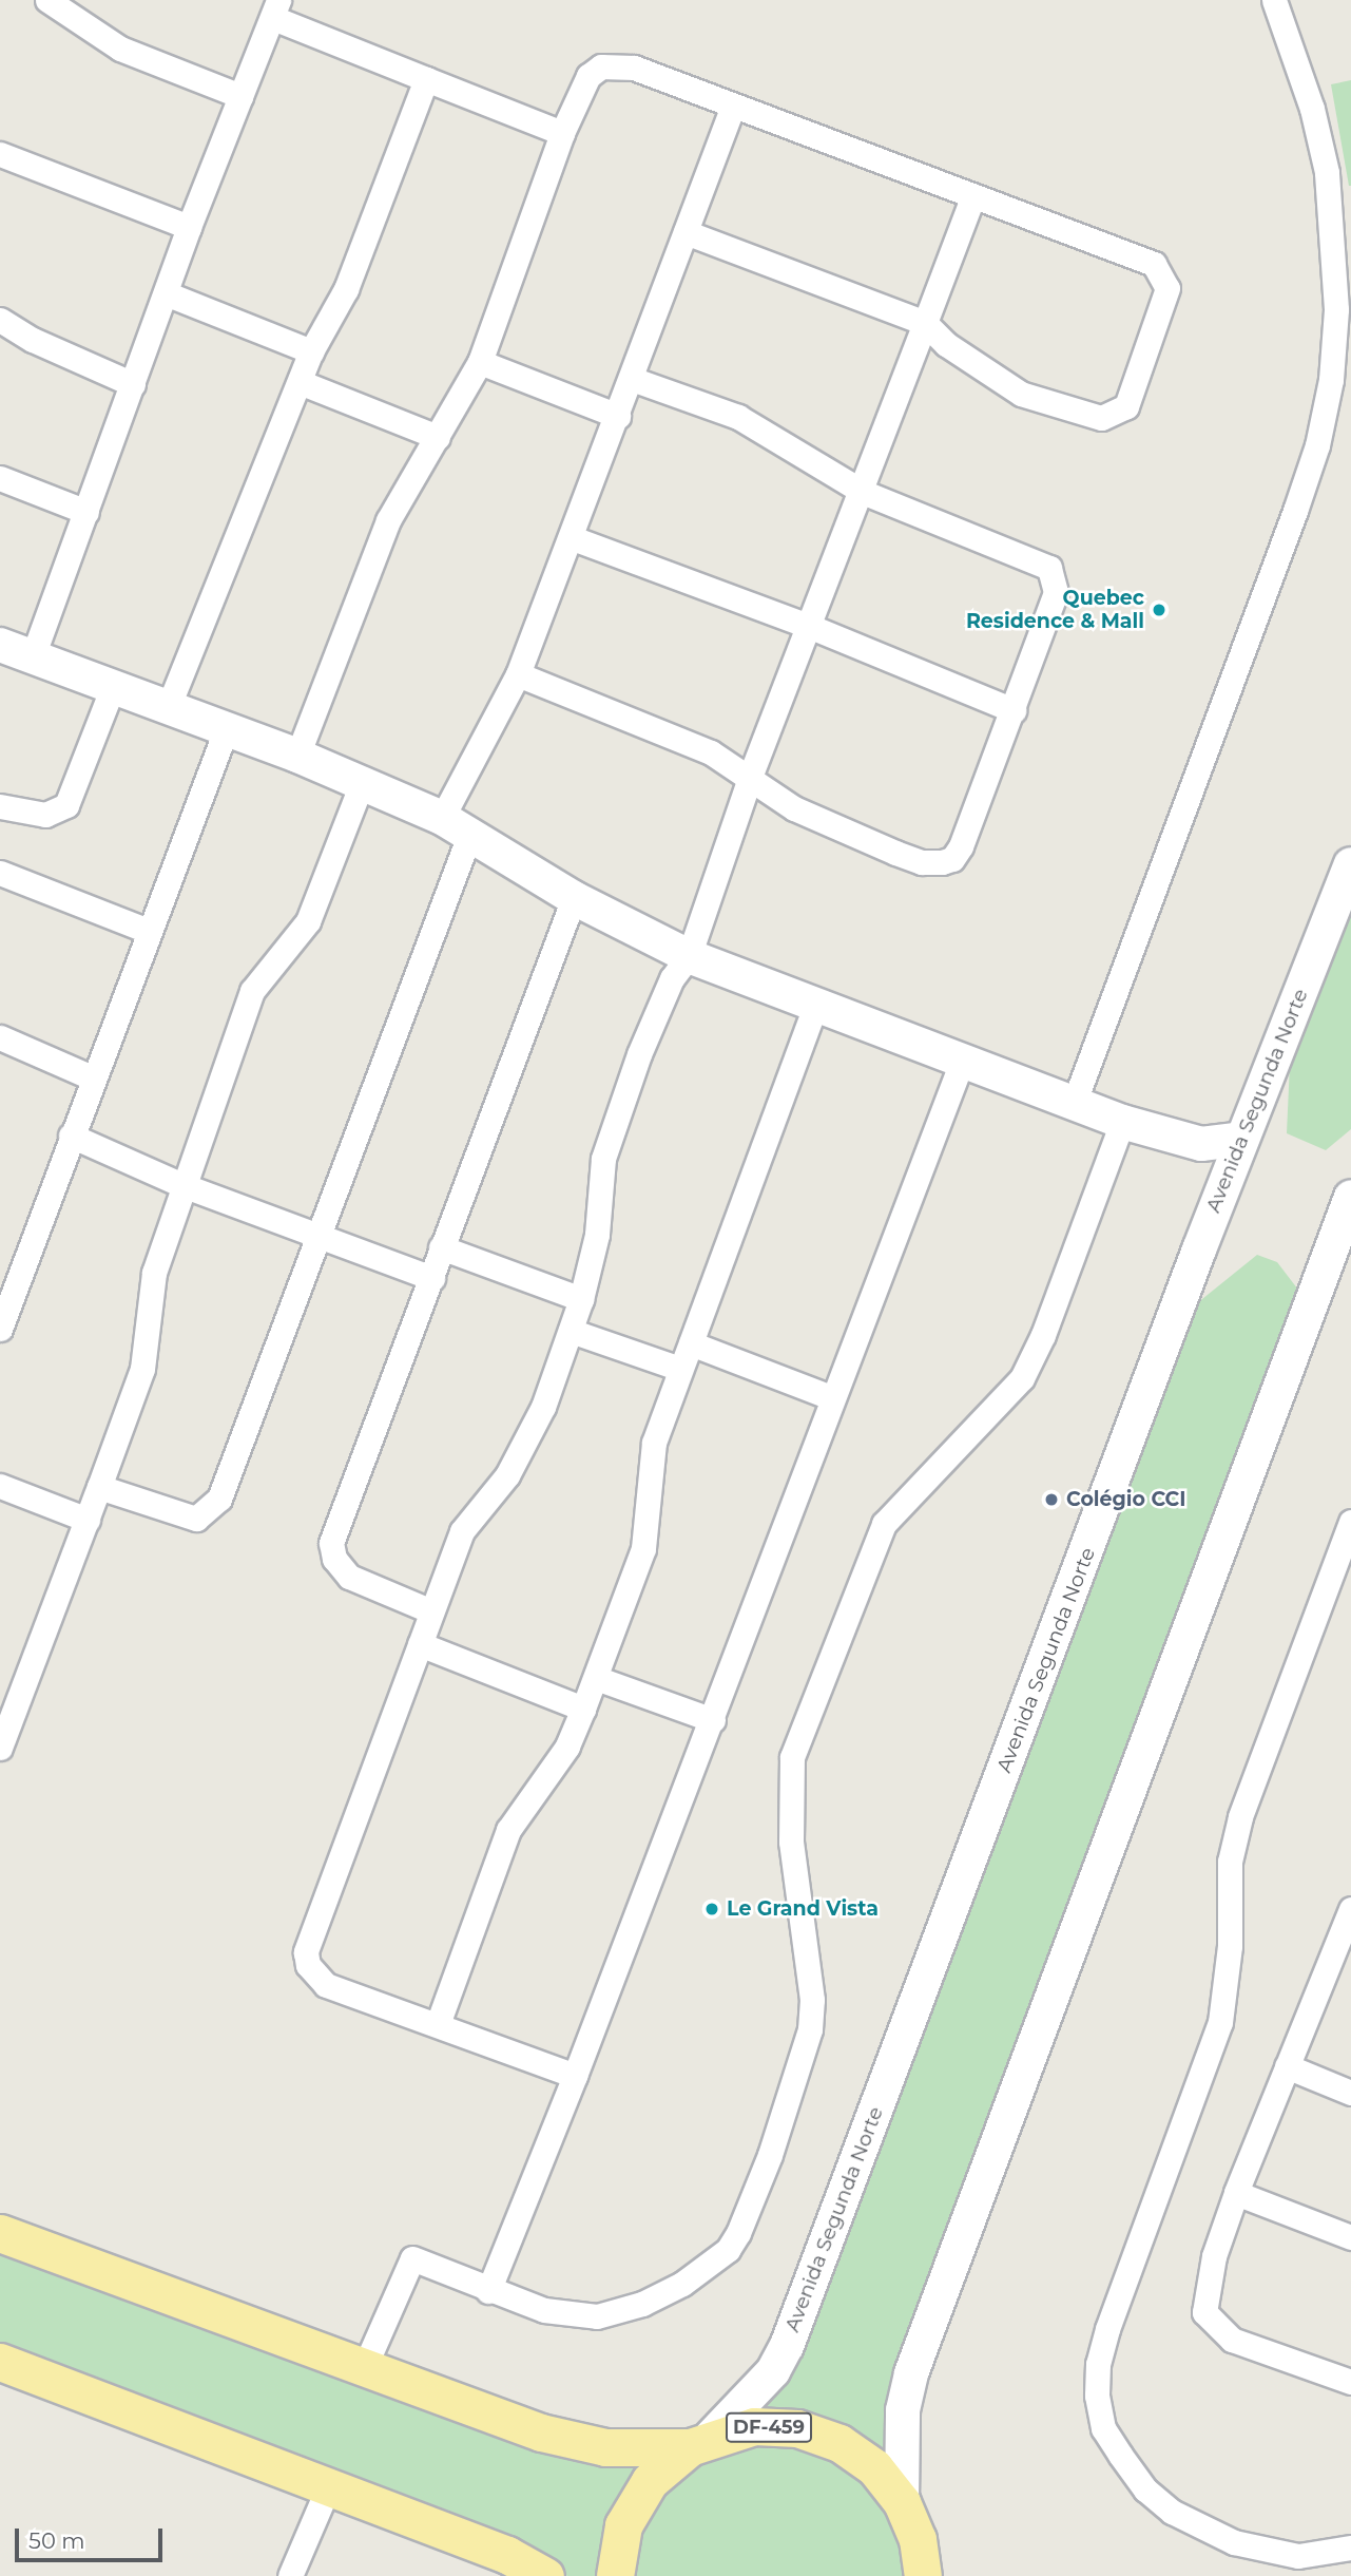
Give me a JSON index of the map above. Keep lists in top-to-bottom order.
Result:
{
  "streets": {
    "main road": ["Avenida Segunda Norte", "DF-459"]
  },
  "crossings": [
    ["Avenida Segunda Norte", "DF-459"]
  ],
  "places": ["Quebec Residence & Mall", "Colégio CCI", "Le Grand Vista"],
  "scale_bar": "50 m"
}
